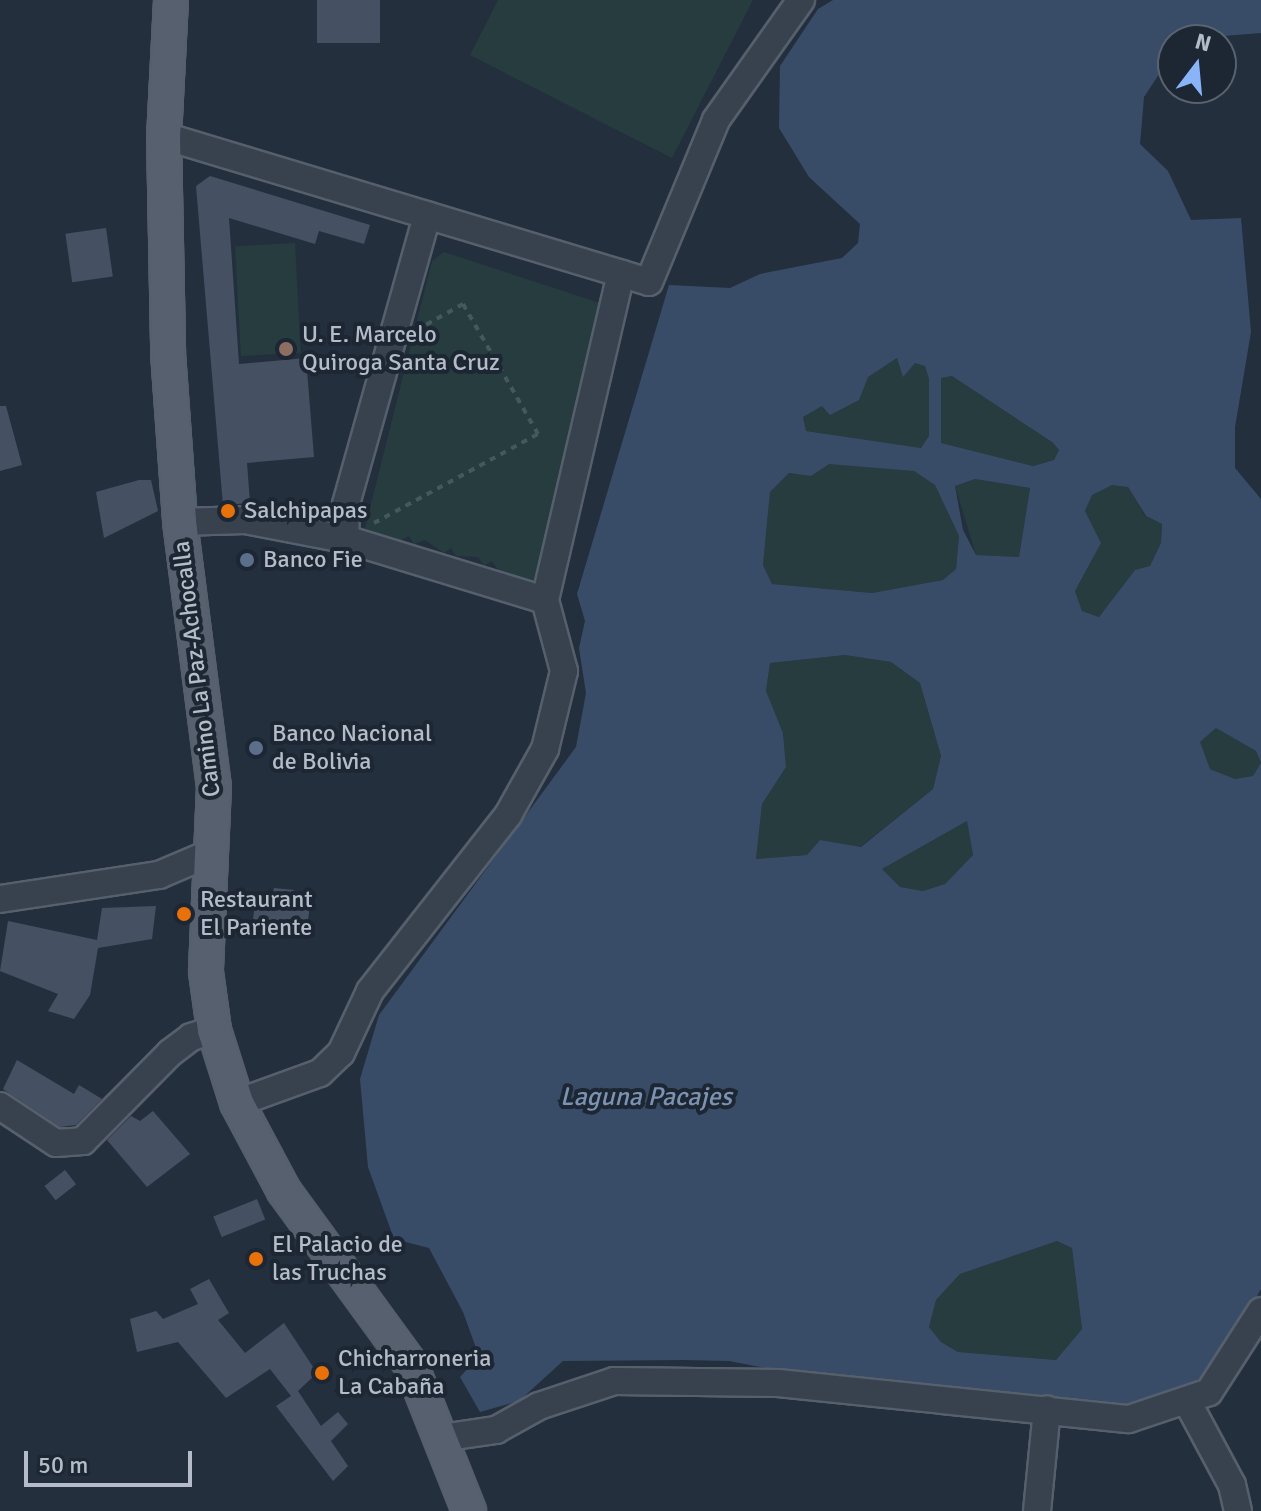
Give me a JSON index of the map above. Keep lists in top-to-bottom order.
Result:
{
  "streets": {
    "main road": ["Camino La Paz-Achocalla"]
  },
  "water": ["Laguna Pacajes"],
  "places": [
    "U. E. Marcelo Quiroga Santa Cruz",
    "Salchipapas",
    "Banco Fie",
    "Banco Nacional de Bolivia",
    "Restaurant El Pariente",
    "El Palacio de las Truchas",
    "Chicharroneria La Cabaña"
  ],
  "scale_bar": "50 m",
  "north": "top"
}
